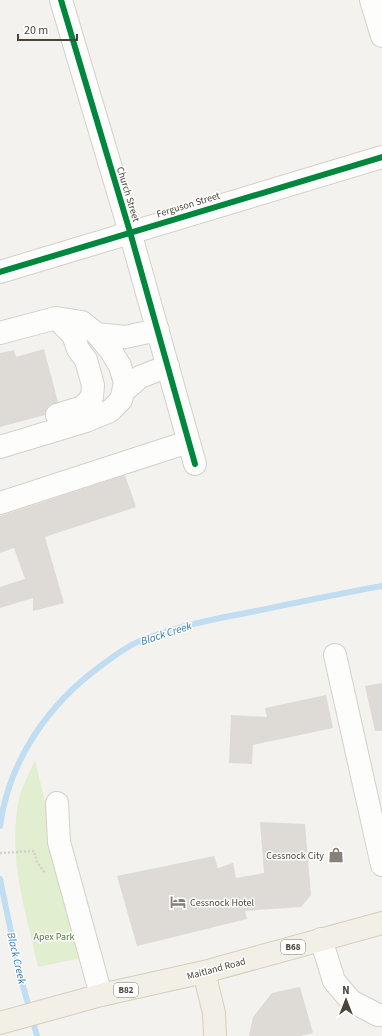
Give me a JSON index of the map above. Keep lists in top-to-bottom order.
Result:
{
  "streets": {
    "main road": ["B68", "Maitland Road", "B82"],
    "street": ["Church Street", "Ferguson Street"]
  },
  "crossings": [
    ["Church Street", "Ferguson Street"]
  ],
  "water": ["Black Creek"],
  "parks": ["Apex Park"],
  "places": {
    "shop": ["Cessnock City"],
    "hotel": ["Cessnock Hotel"]
  },
  "scale_bar": "20 m",
  "north": "top"
}
